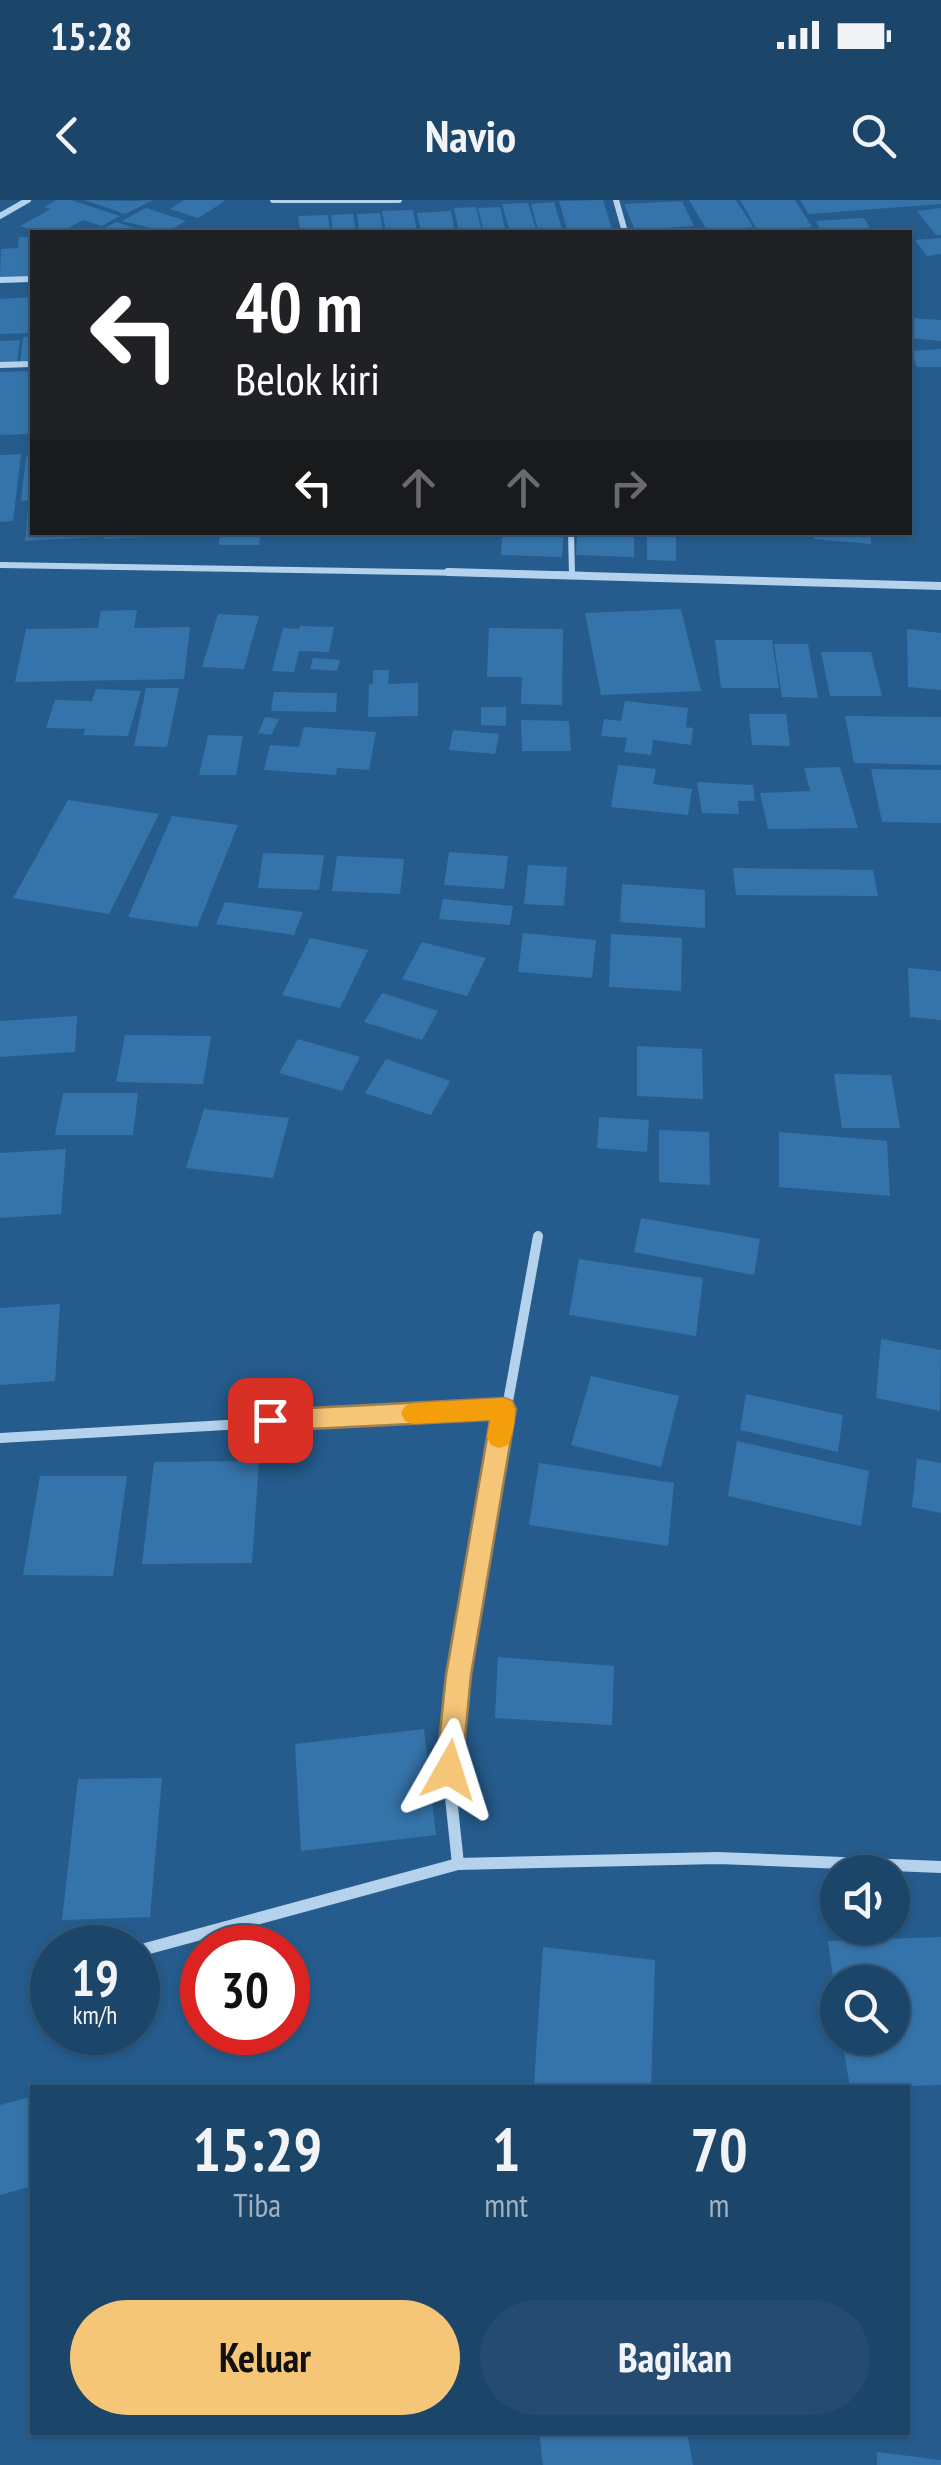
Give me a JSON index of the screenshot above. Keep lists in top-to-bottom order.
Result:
{
  "page": {
    "status": "15:28",
    "header": "Navio",
    "turn": ["40 m", "Belok kiri"],
    "speed": "19 km/h",
    "limit": "30",
    "eta": [
      "15:29",
      "Tiba",
      "1",
      "mnt",
      "70",
      "m"
    ],
    "buttons": ["Keluar", "Bagikan"]
  }
}
